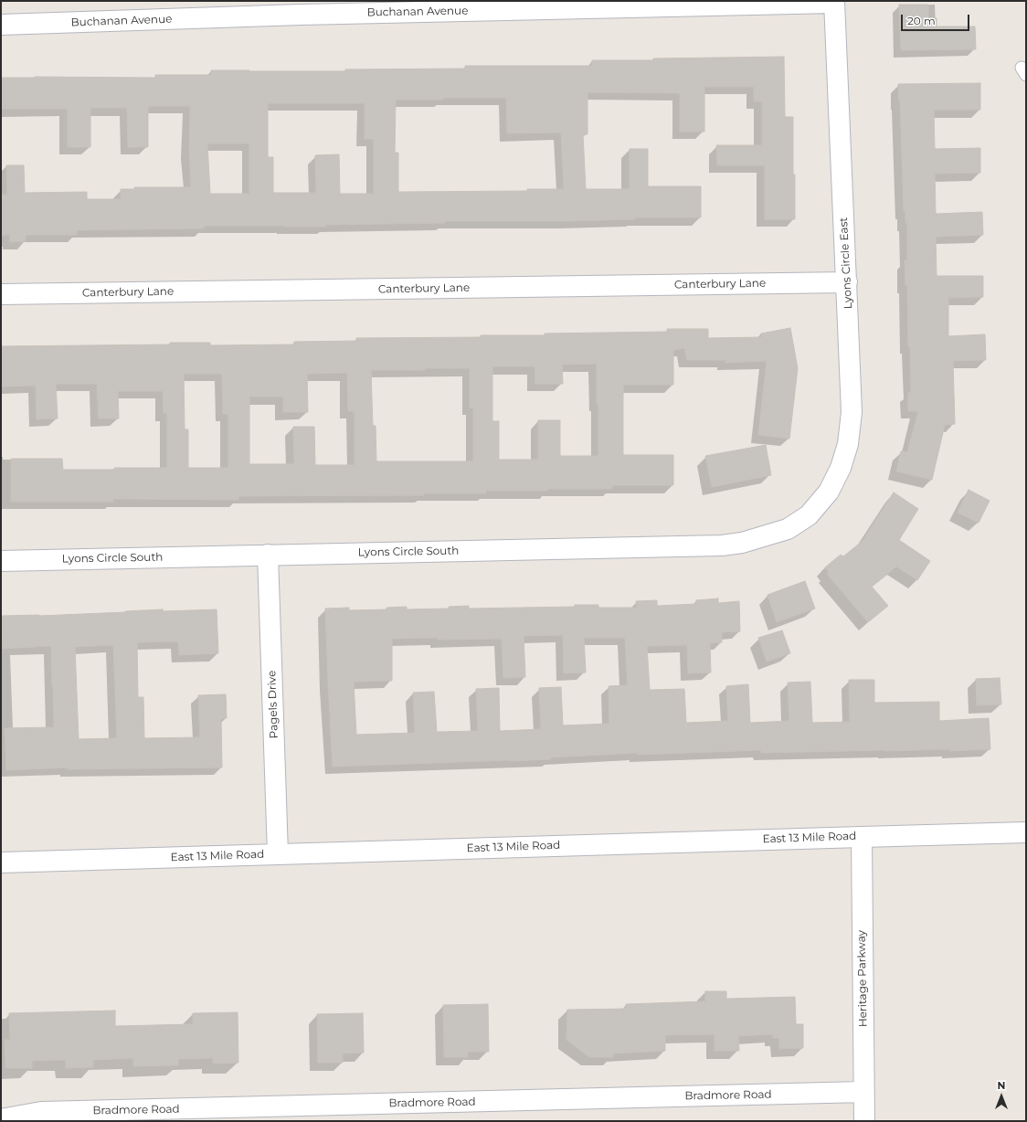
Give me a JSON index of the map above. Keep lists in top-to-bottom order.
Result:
{
  "streets": {
    "street": [
      "Buchanan Avenue",
      "Lyons Circle East",
      "Canterbury Lane",
      "Lyons Circle South",
      "Pagels Drive",
      "East 13 Mile Road",
      "Heritage Parkway",
      "Bradmore Road"
    ]
  },
  "crossings": [
    ["Buchanan Avenue", "Lyons Circle East"],
    ["Lyons Circle East", "Canterbury Lane"],
    ["Lyons Circle East", "Lyons Circle South"],
    ["Lyons Circle South", "Pagels Drive"],
    ["Pagels Drive", "East 13 Mile Road"],
    ["East 13 Mile Road", "Heritage Parkway"],
    ["Heritage Parkway", "Bradmore Road"]
  ],
  "scale_bar": "20 m",
  "north": "top"
}
